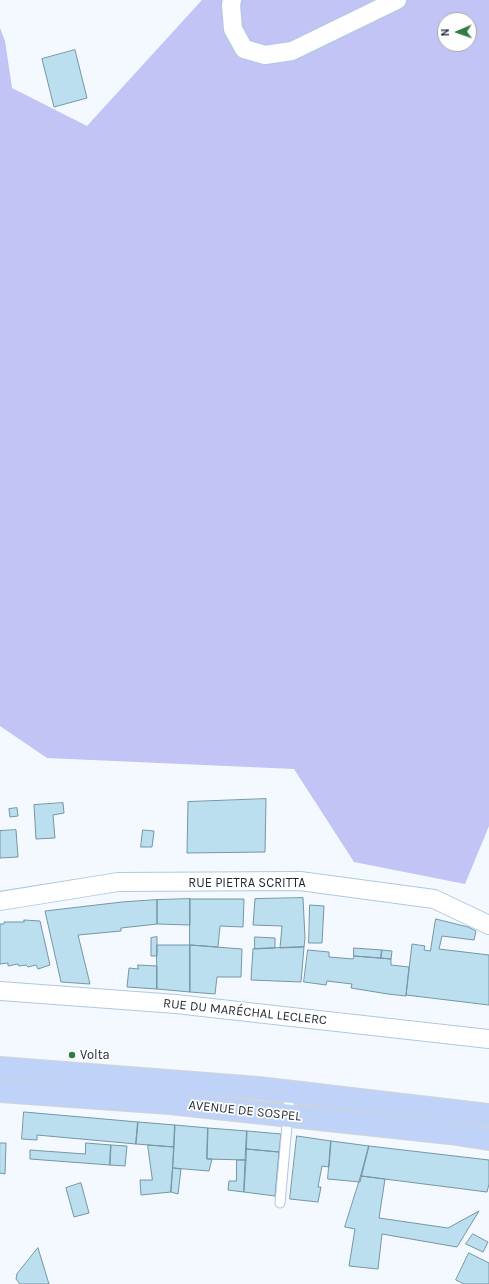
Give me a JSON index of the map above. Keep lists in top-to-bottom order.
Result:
{
  "streets": {
    "main road": ["AVENUE DE SOSPEL"],
    "street": ["RUE PIETRA SCRITTA", "RUE DU MARÉCHAL LECLERC"]
  },
  "places": ["Volta"],
  "north": "left"
}
